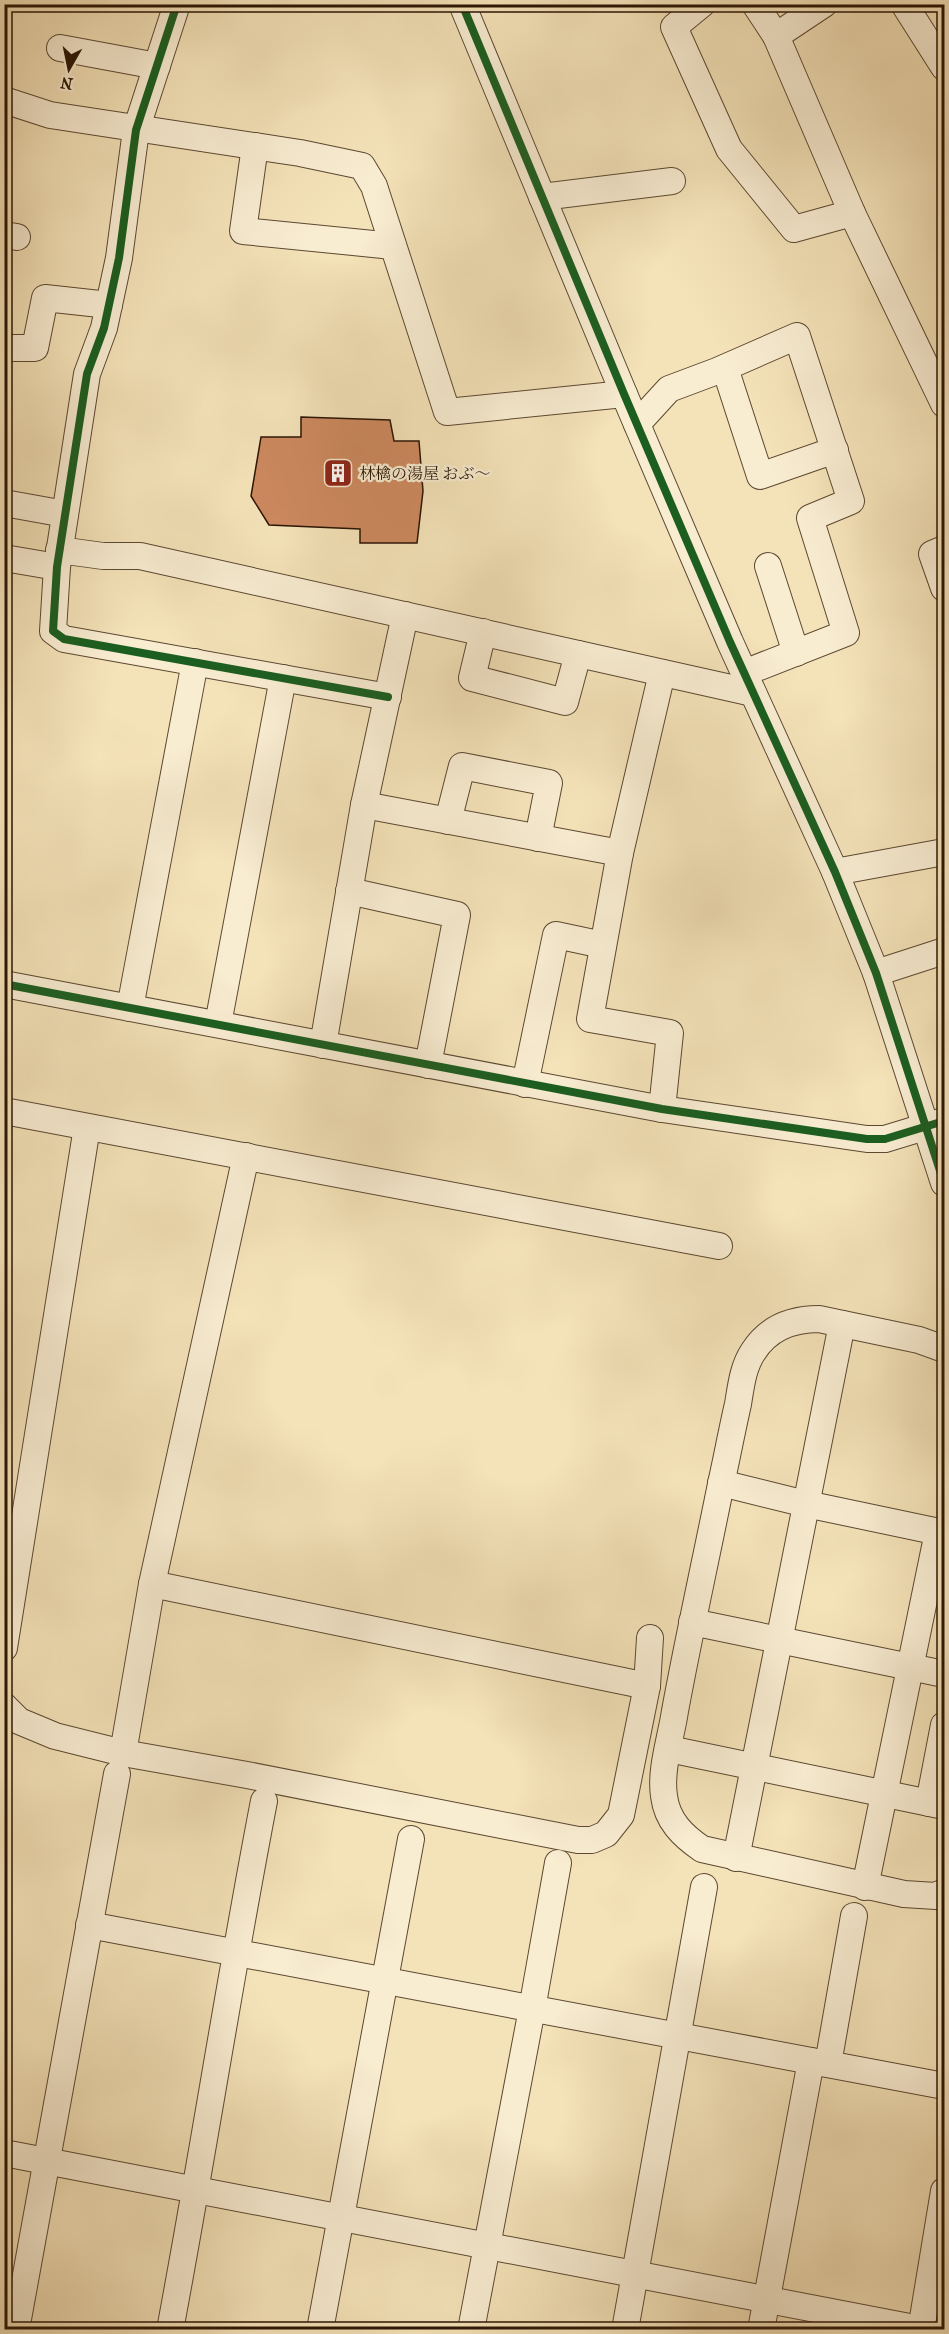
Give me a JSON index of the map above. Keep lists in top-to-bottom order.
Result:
{
  "places": {
    "building": ["林檎の湯屋 おぶ～"]
  },
  "north": "bottom"
}
